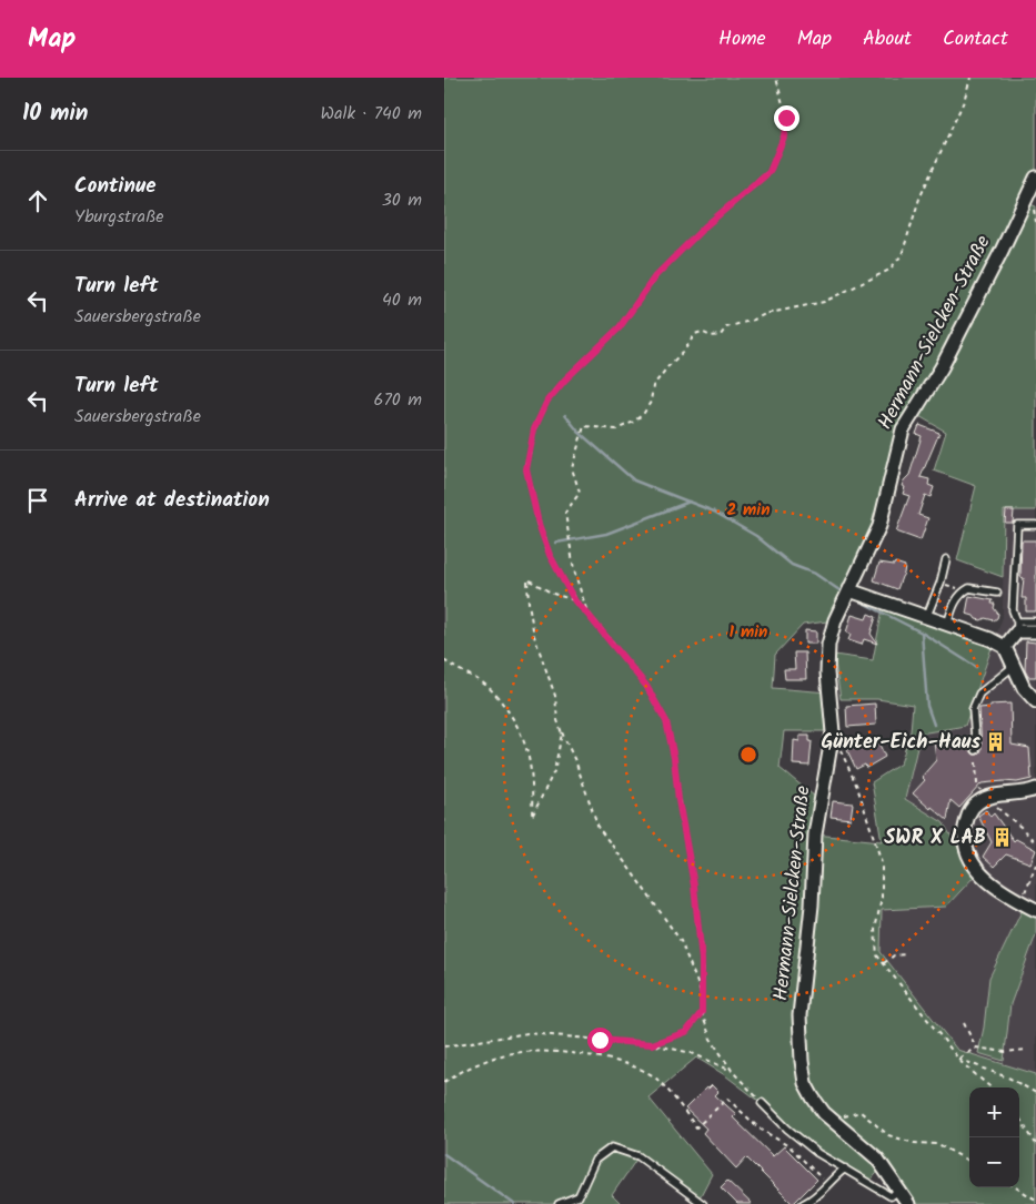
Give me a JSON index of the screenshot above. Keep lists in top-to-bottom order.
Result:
{
  "streets": {
    "street": ["Hermann-Sielcken-Straße"]
  },
  "places": {
    "building": ["Günter-Eich-Haus", "SWR X LAB"]
  },
  "page": {
    "header": "Map",
    "nav": [
      "Home",
      "Map",
      "About",
      "Contact"
    ],
    "heading": ["10 min", "Walk · 740 m"],
    "list": [
      ["Continue", "Yburgstraße", "30 m"],
      ["Turn left", "Sauersbergstraße", "40 m"],
      ["Turn left", "Sauersbergstraße", "670 m"],
      "Arrive at destination"
    ],
    "map_buttons": ["+", "−"]
  },
  "rings": ["2 min", "1 min"]
}
